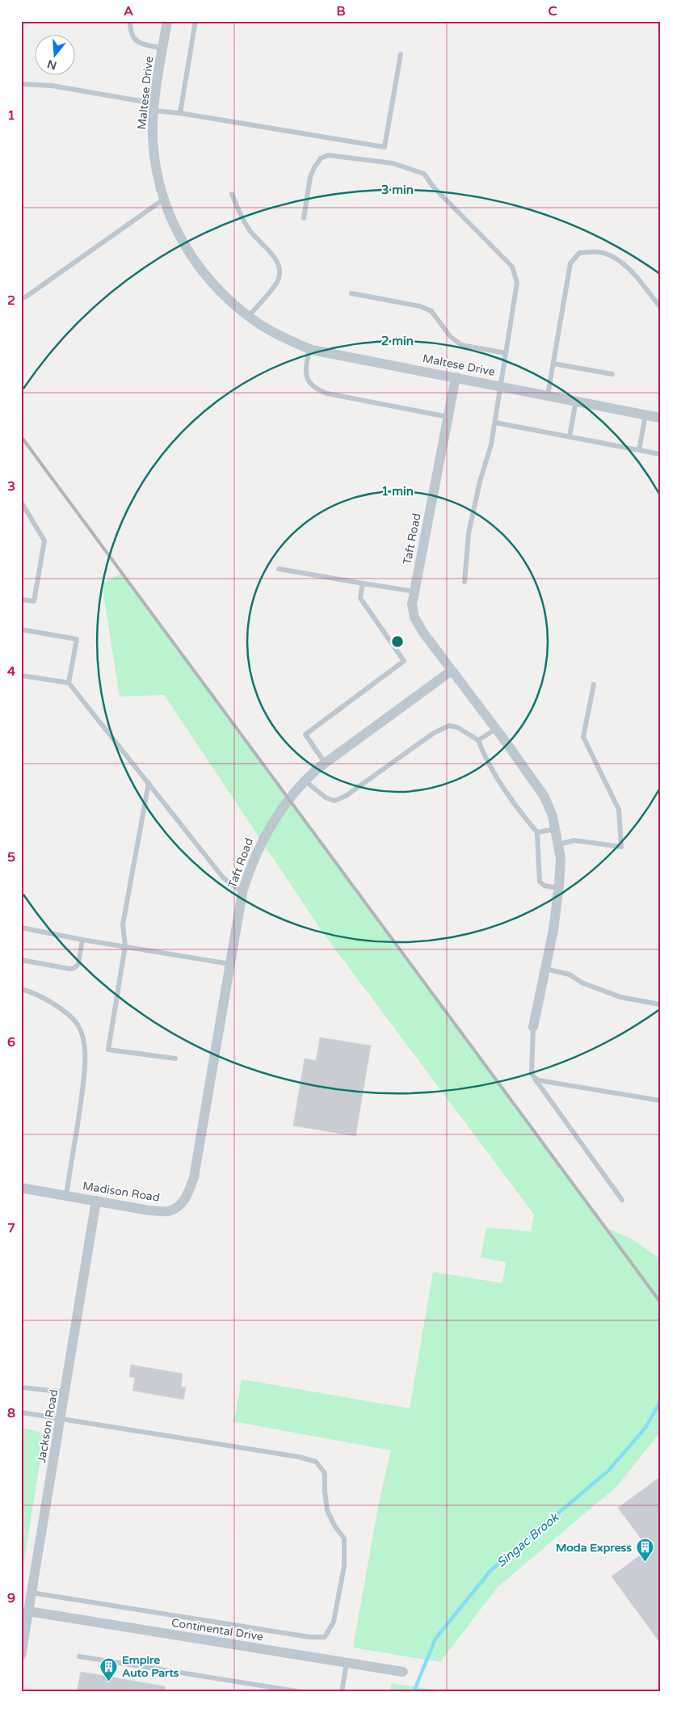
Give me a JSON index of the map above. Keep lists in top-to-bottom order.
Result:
{
  "streets": {
    "street": [
      "Maltese Drive",
      "Taft Road",
      "Madison Road",
      "Jackson Road",
      "Continental Drive"
    ]
  },
  "crossings": [
    ["Maltese Drive", "Taft Road"],
    ["Taft Road", "Madison Road"],
    ["Madison Road", "Jackson Road"],
    ["Jackson Road", "Continental Drive"]
  ],
  "water": ["Singac Brook"],
  "places": {
    "building": ["Moda Express", "Empire Auto Parts"]
  },
  "north": "bottom",
  "grid": {
    "columns": ["A", "B", "C"],
    "rows": [
      "1",
      "2",
      "3",
      "4",
      "5",
      "6",
      "7",
      "8",
      "9"
    ]
  },
  "rings": ["3 min", "2 min", "1 min"]
}
